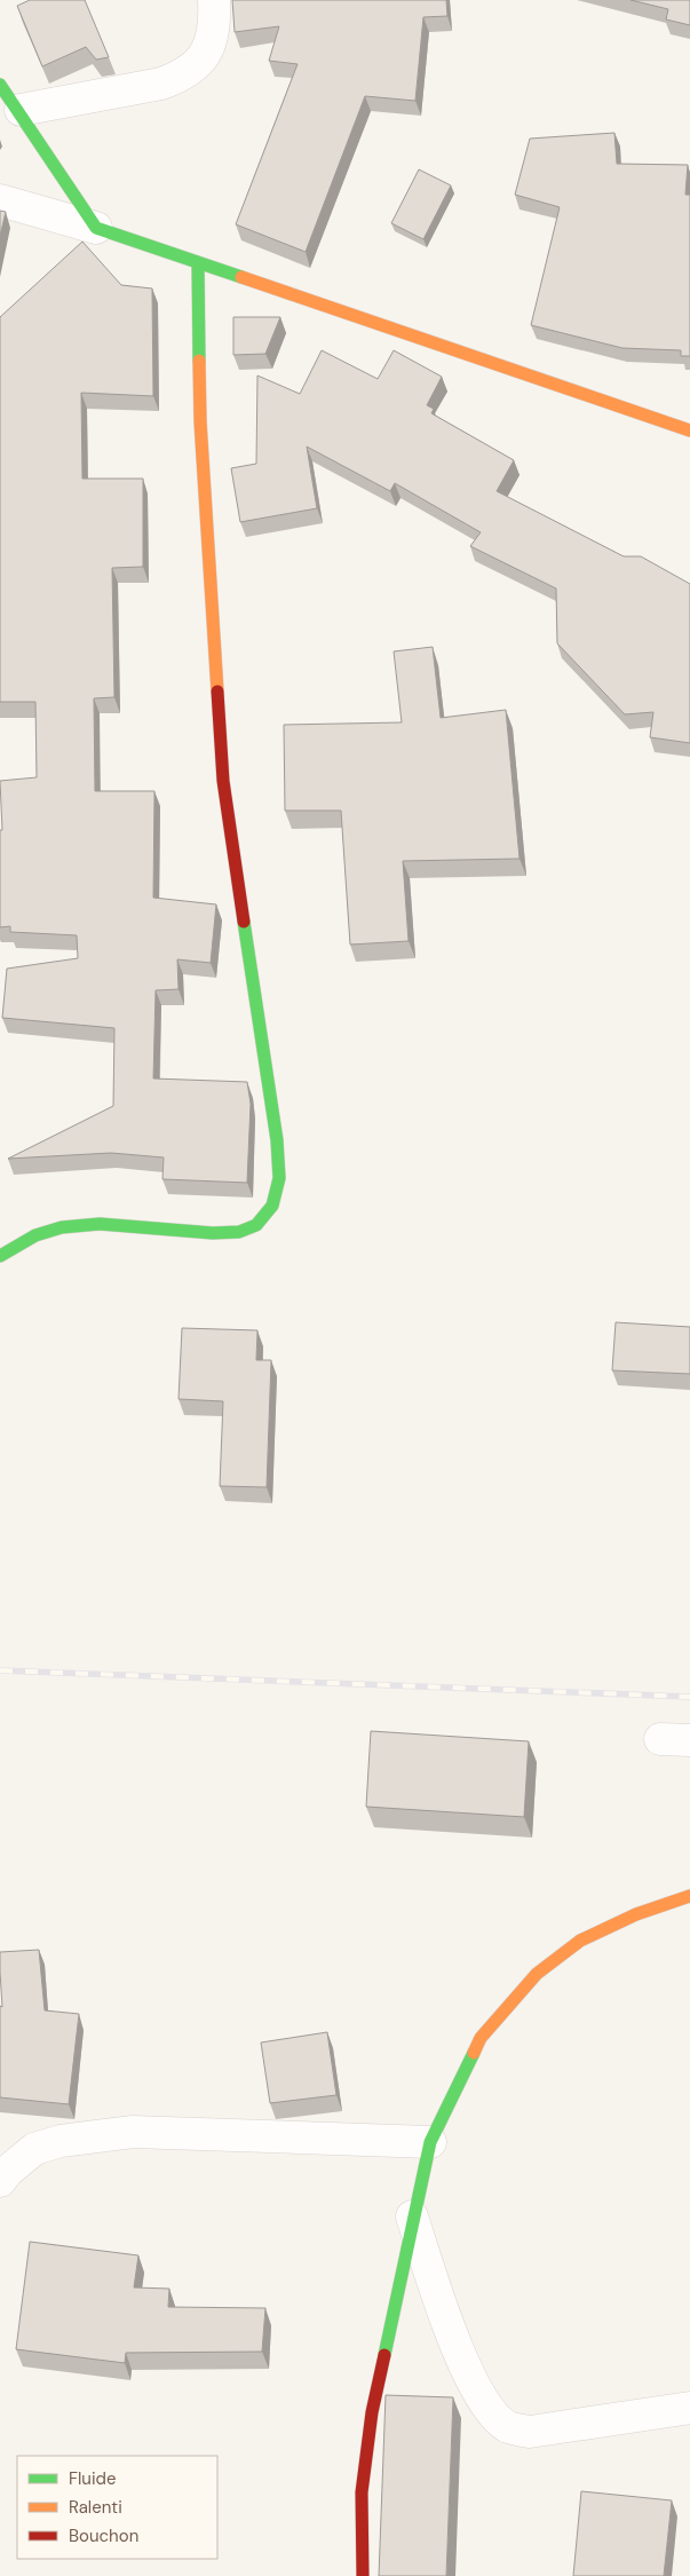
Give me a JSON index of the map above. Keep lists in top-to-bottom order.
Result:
{
  "legend": ["Fluide", "Ralenti", "Bouchon"]
}
